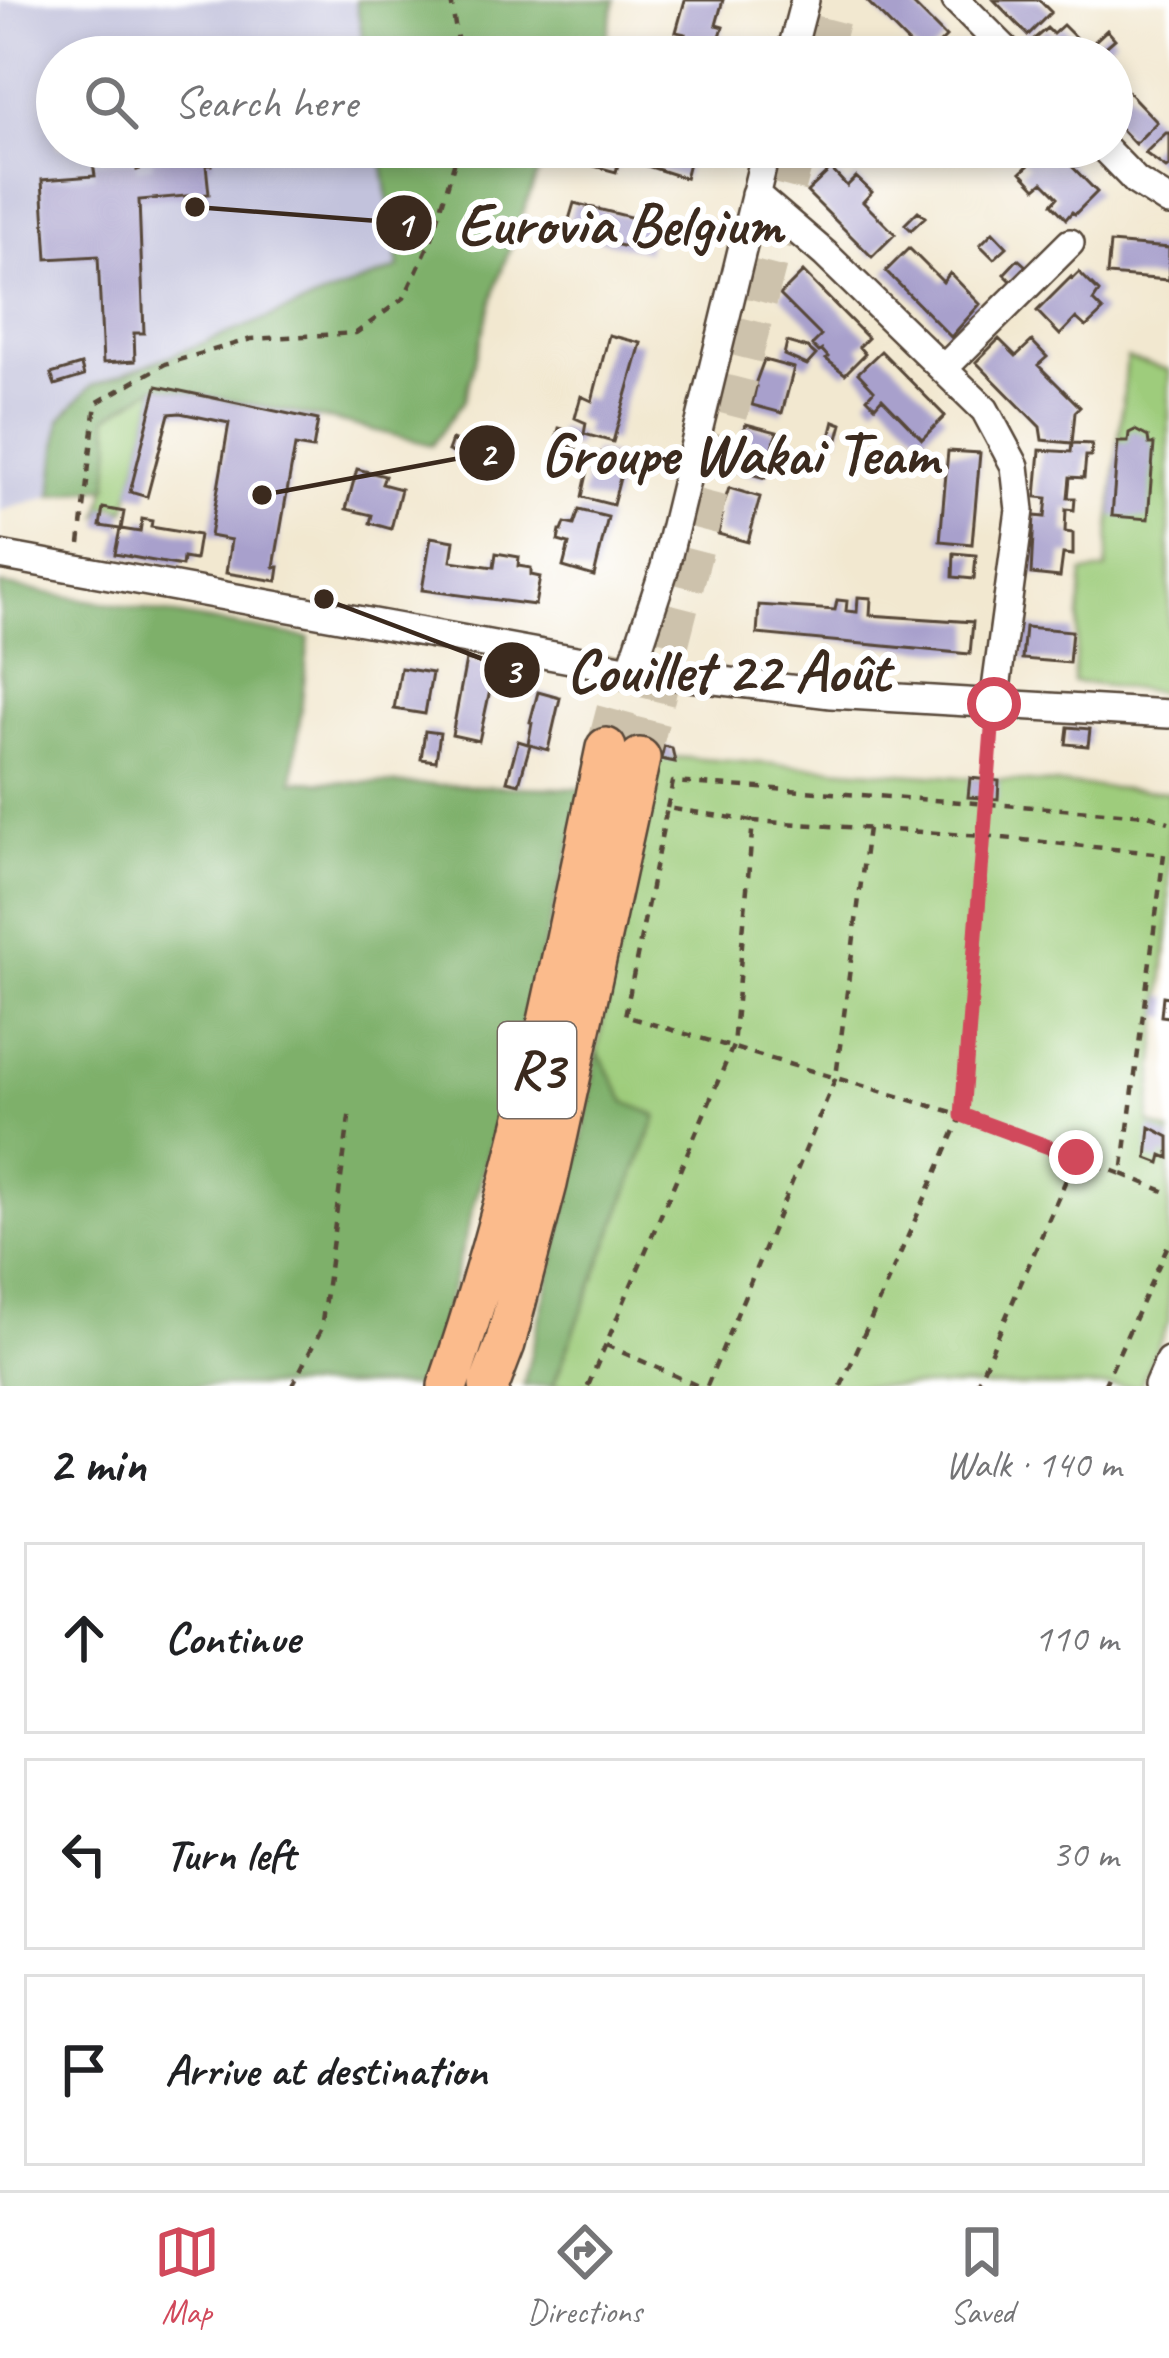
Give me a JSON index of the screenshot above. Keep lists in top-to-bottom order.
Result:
{
  "streets": {
    "highway": ["R3"]
  },
  "places": ["Eurovia Belgium", "Groupe Wakai Team", "Couillet 22 Août"],
  "page": {
    "search": "Search here",
    "heading": ["2 min", "Walk · 140 m"],
    "list": [
      ["Continue", "110 m"],
      ["Turn left", "30 m"],
      "Arrive at destination"
    ],
    "nav": ["Map", "Directions", "Saved"]
  }
}
